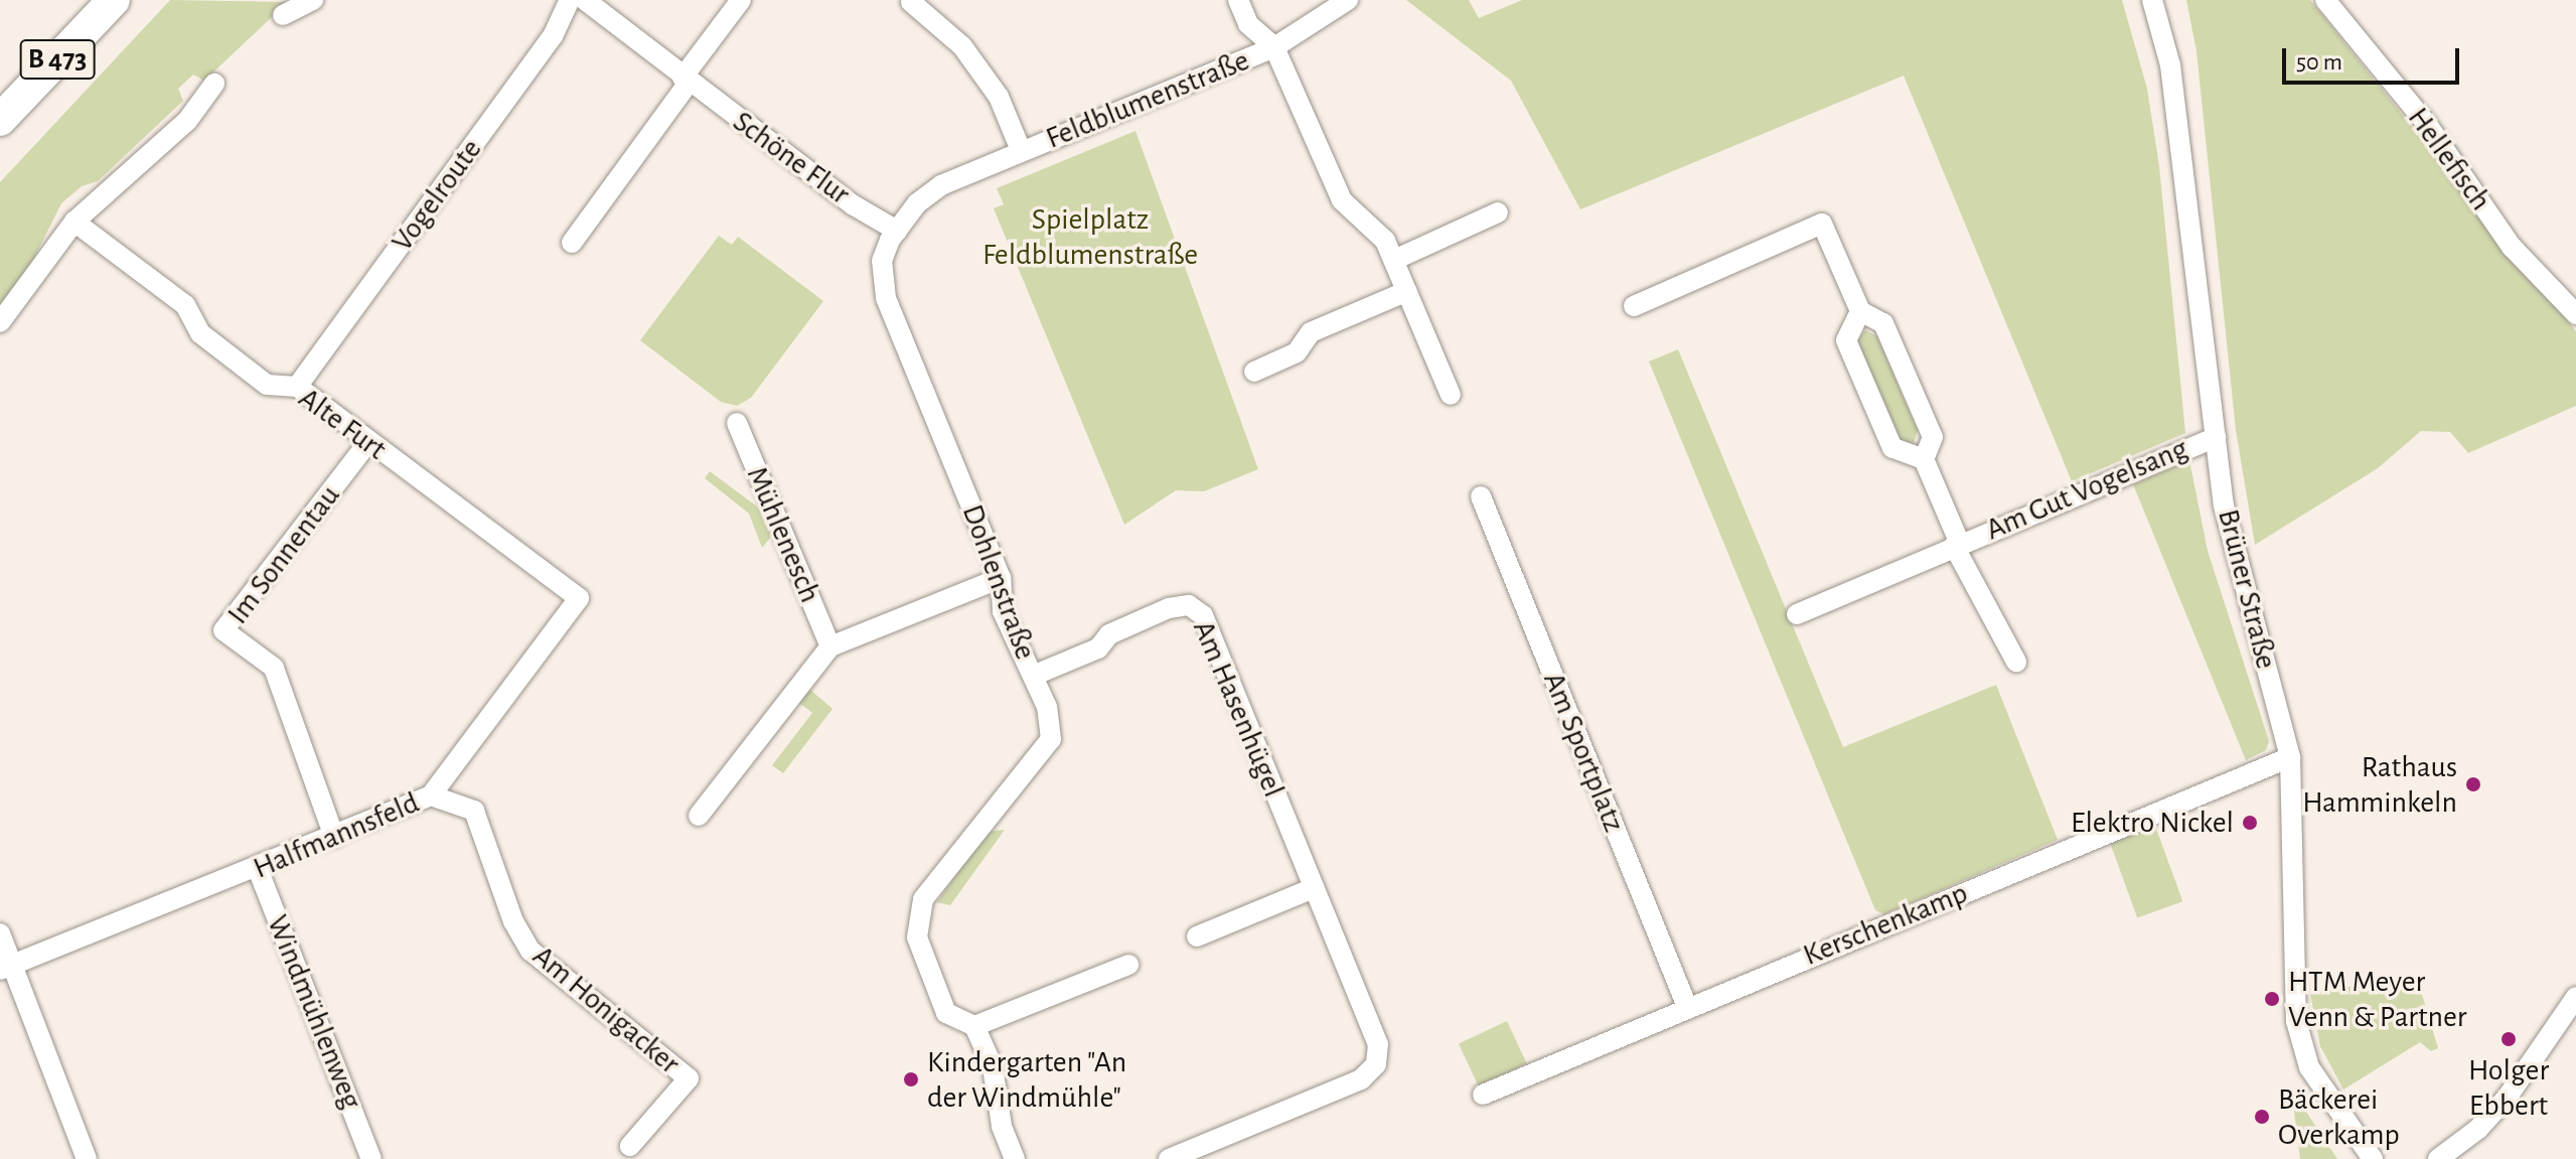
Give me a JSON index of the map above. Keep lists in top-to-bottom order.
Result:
{
  "streets": {
    "main road": ["B 473"],
    "street": [
      "Feldblumenstraße",
      "Schöne Flur",
      "Hellefisch",
      "Vogelroute",
      "Alte Furt",
      "Am Gut Vogelsang",
      "Mühlenesch",
      "Im Sonnentau",
      "Dohlenstraße",
      "Brüner Straße",
      "Am Hasenhügel",
      "Am Sportplatz",
      "Halfmannsfeld",
      "Kerschenkamp",
      "Am Honigacker",
      "Windmühlenweg"
    ]
  },
  "crossings": [
    ["Feldblumenstraße", "Schöne Flur"],
    ["Feldblumenstraße", "Dohlenstraße"],
    ["Schöne Flur", "Dohlenstraße"],
    ["Vogelroute", "Alte Furt"],
    ["Alte Furt", "Im Sonnentau"],
    ["Alte Furt", "Halfmannsfeld"],
    ["Am Gut Vogelsang", "Brüner Straße"],
    ["Im Sonnentau", "Halfmannsfeld"],
    ["Dohlenstraße", "Am Hasenhügel"],
    ["Brüner Straße", "Kerschenkamp"],
    ["Am Sportplatz", "Kerschenkamp"],
    ["Halfmannsfeld", "Am Honigacker"],
    ["Halfmannsfeld", "Windmühlenweg"]
  ],
  "parks": ["Spielplatz Feldblumenstraße"],
  "places": [
    "Rathaus Hamminkeln",
    "Elektro Nickel",
    "HTM Meyer Venn & Partner",
    "Holger Ebbert",
    "Kindergarten \"An der Windmühle\"",
    "Bäckerei Overkamp"
  ],
  "scale_bar": "50 m"
}
